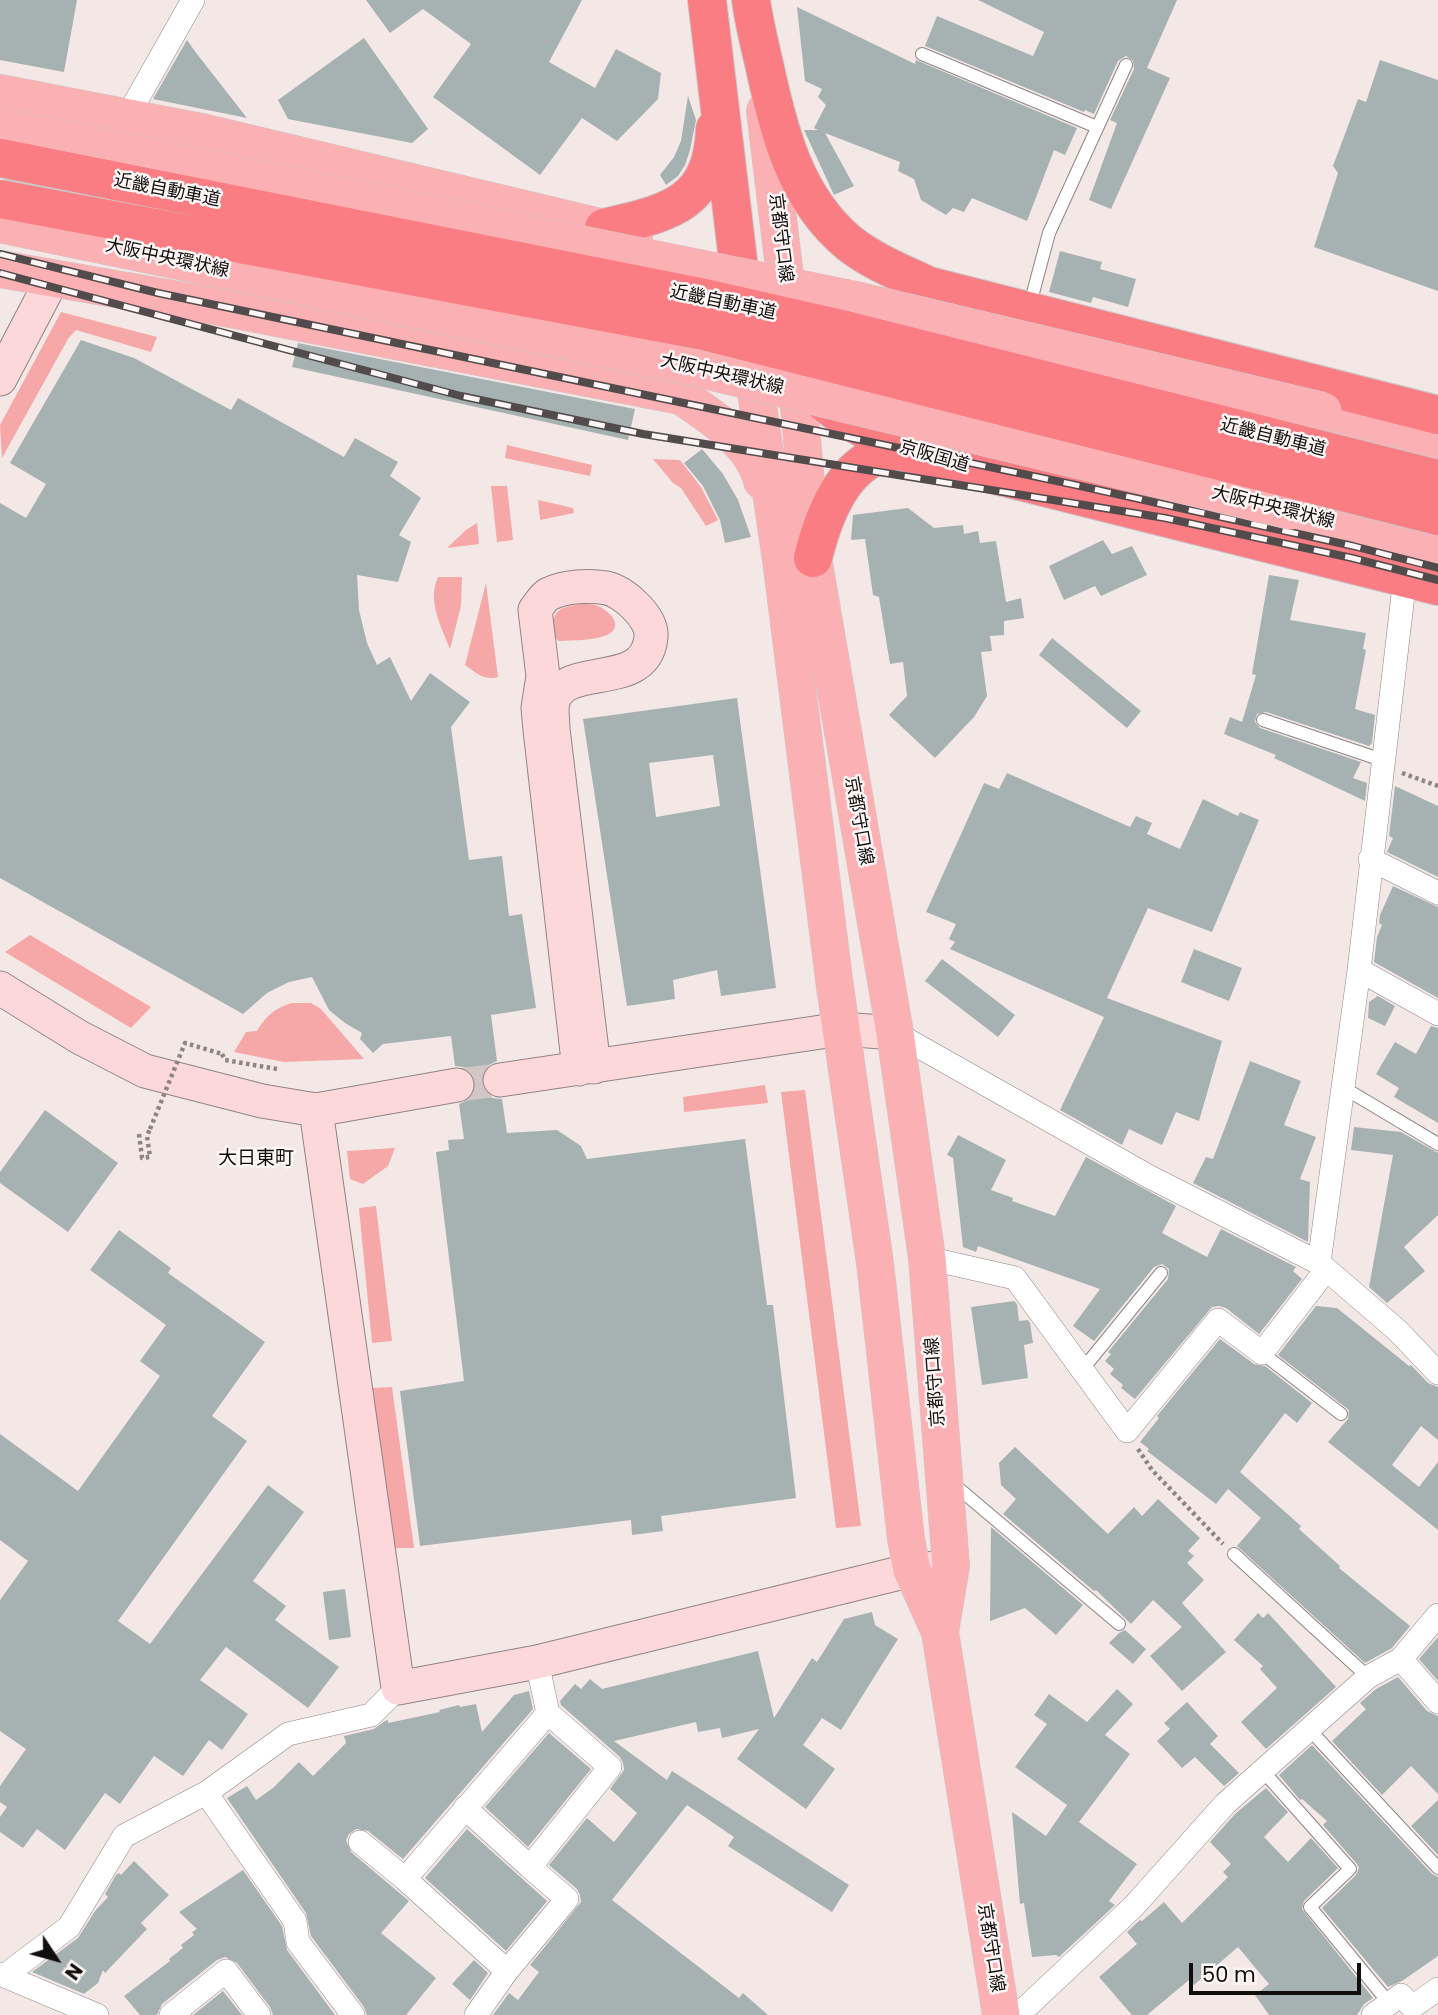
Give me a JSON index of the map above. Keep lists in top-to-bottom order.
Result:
{
  "streets": {
    "highway": ["近畿自動車道", "京阪国道"],
    "main road": ["京都守口線", "大阪中央環状線"]
  },
  "crossings": [
    ["京都守口線", "京阪国道"]
  ],
  "districts": ["大日東町"],
  "scale_bar": "50 m",
  "north": "bottom right"
}
